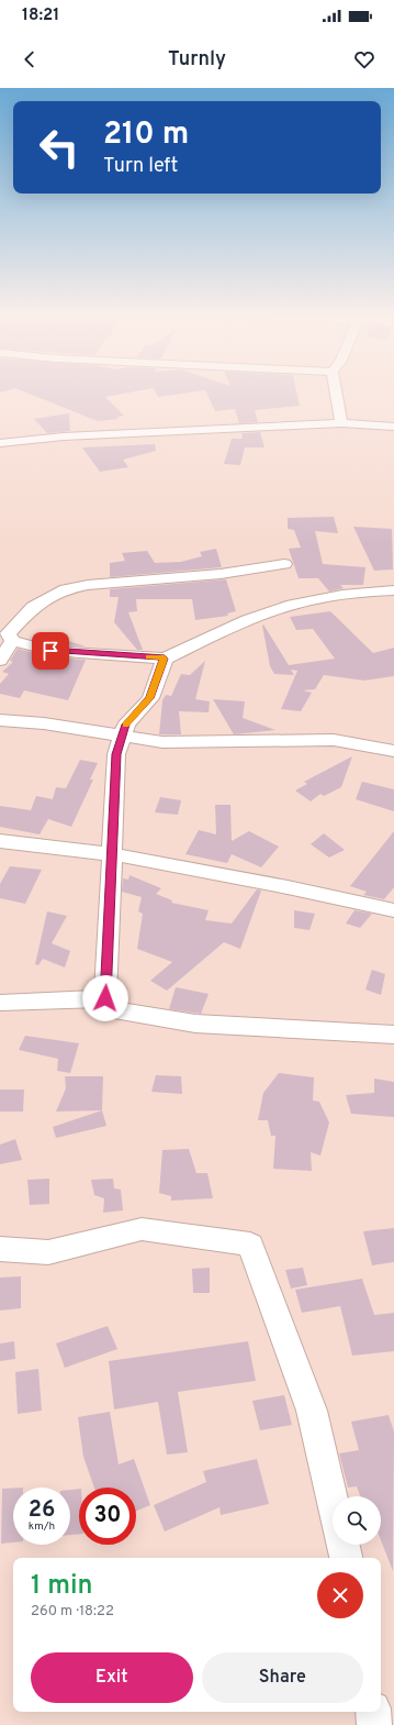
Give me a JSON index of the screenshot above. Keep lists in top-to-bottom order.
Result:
{
  "page": {
    "status": "18:21",
    "header": "Turnly",
    "turn": ["210 m", "Turn left"],
    "speed": "26 km/h",
    "limit": "30",
    "heading": ["1 min", "260 m · 18:22"],
    "buttons": ["Exit", "Share"]
  }
}
